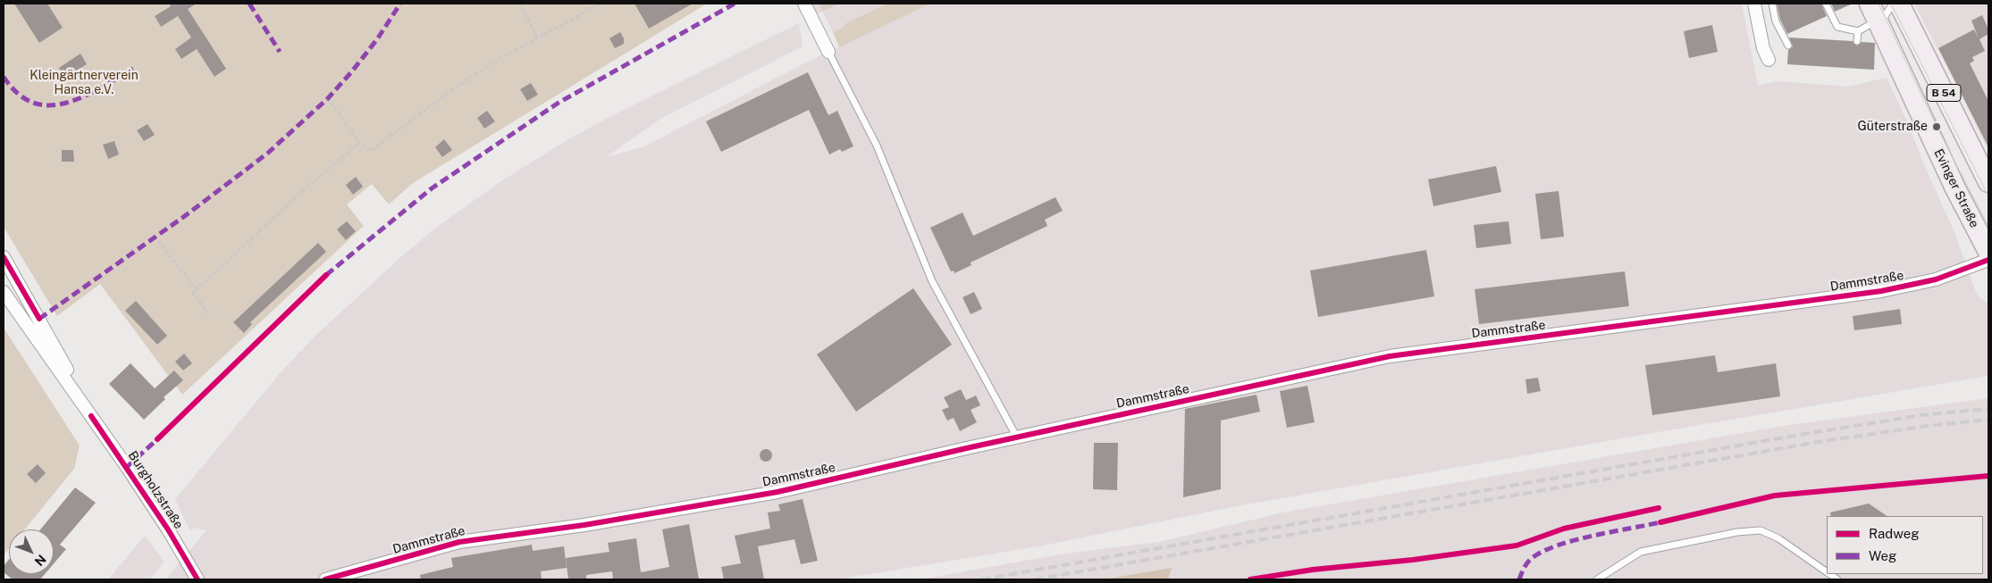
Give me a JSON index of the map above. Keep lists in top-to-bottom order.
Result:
{
  "streets": {
    "main road": ["B 54", "Evinger Straße"],
    "street": ["Dammstraße", "Burgholzstraße"]
  },
  "parks": ["Kleingärtnerverein Hansa e.V."],
  "places": ["Güterstraße"],
  "legend": ["Radweg", "Weg"],
  "north": "bottom right"
}
